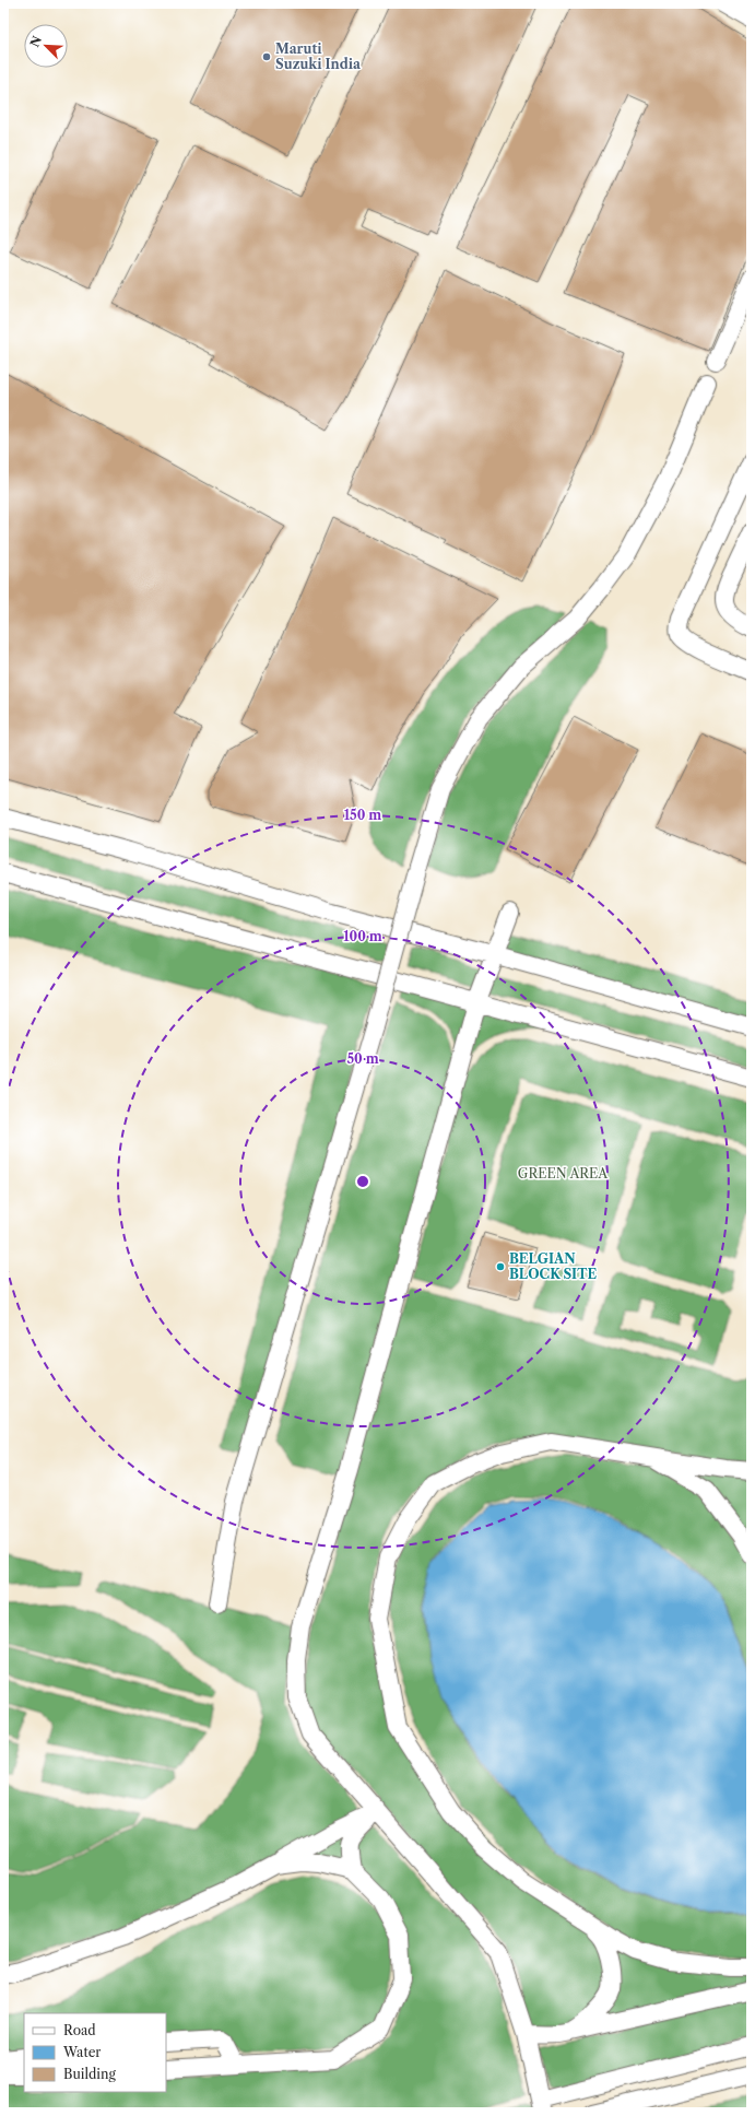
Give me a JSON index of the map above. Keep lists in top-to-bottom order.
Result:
{
  "parks": ["GREEN AREA"],
  "places": ["Maruti Suzuki India", "BELGIAN BLOCK SITE"],
  "legend": ["Road", "Water", "Building"],
  "north": "top left",
  "rings": ["150 m", "100 m", "50 m"]
}
